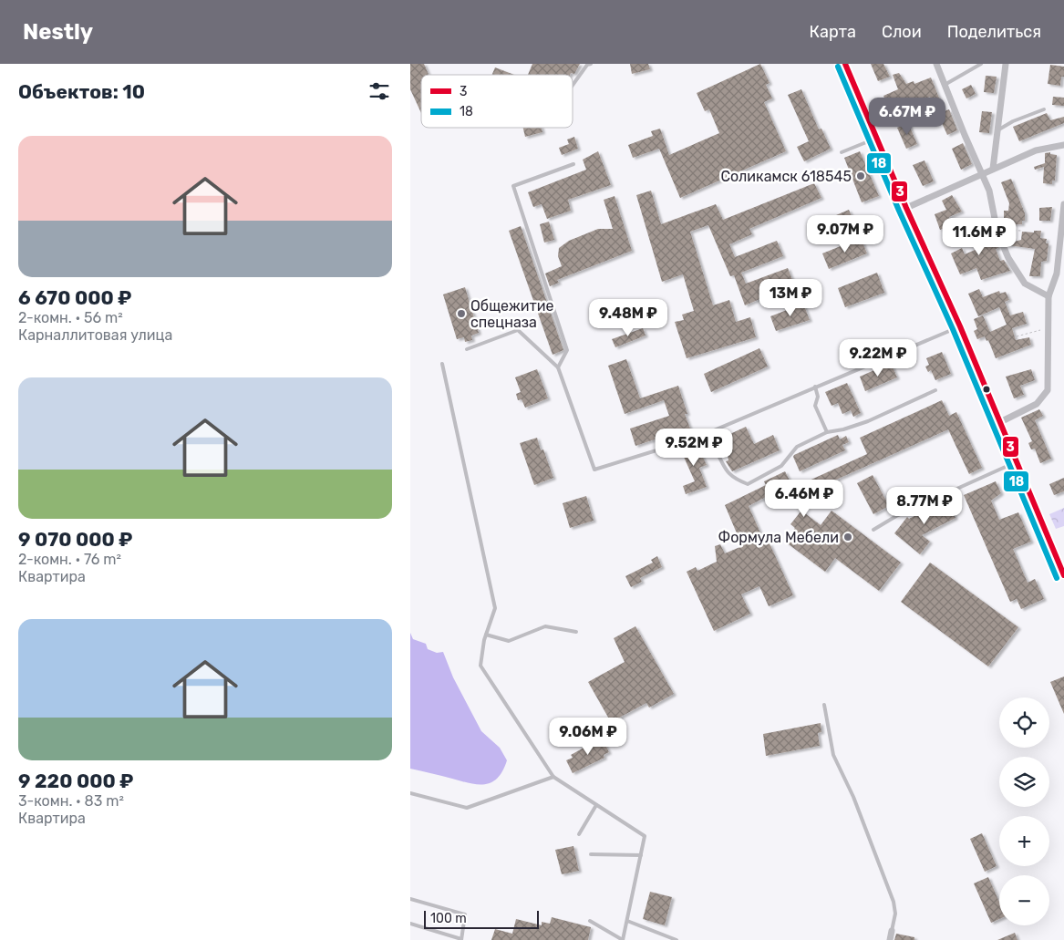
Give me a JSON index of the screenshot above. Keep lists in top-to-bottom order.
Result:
{
  "places": ["Соликамск 618545", "Общежитие спецназа", "Формула Мебели"],
  "lines": ["transit line 3", "transit line 18"],
  "legend": ["3", "18"],
  "scale_bar": "100 m",
  "page": {
    "header": "Nestly",
    "nav": ["Карта", "Слои", "Поделиться"],
    "heading": "Объектов: 10",
    "price": [
      "6.67M ₽",
      "9.07M ₽",
      "11.6M ₽",
      "13M ₽",
      "9.48M ₽",
      "9.22M ₽",
      "9.52M ₽",
      "6.46M ₽",
      "8.77M ₽",
      "9.06M ₽"
    ],
    "list": [
      {
        "name": "6 670 000 ₽",
        "note": "2-комн. · 56 m² · Карналлитовая улица"
      },
      {
        "name": "9 070 000 ₽",
        "note": "2-комн. · 76 m² · Квартира"
      },
      {
        "name": "9 220 000 ₽",
        "note": "3-комн. · 83 m² · Квартира"
      }
    ],
    "map_buttons": ["+", "−"],
    "scale": "100 m"
  }
}
